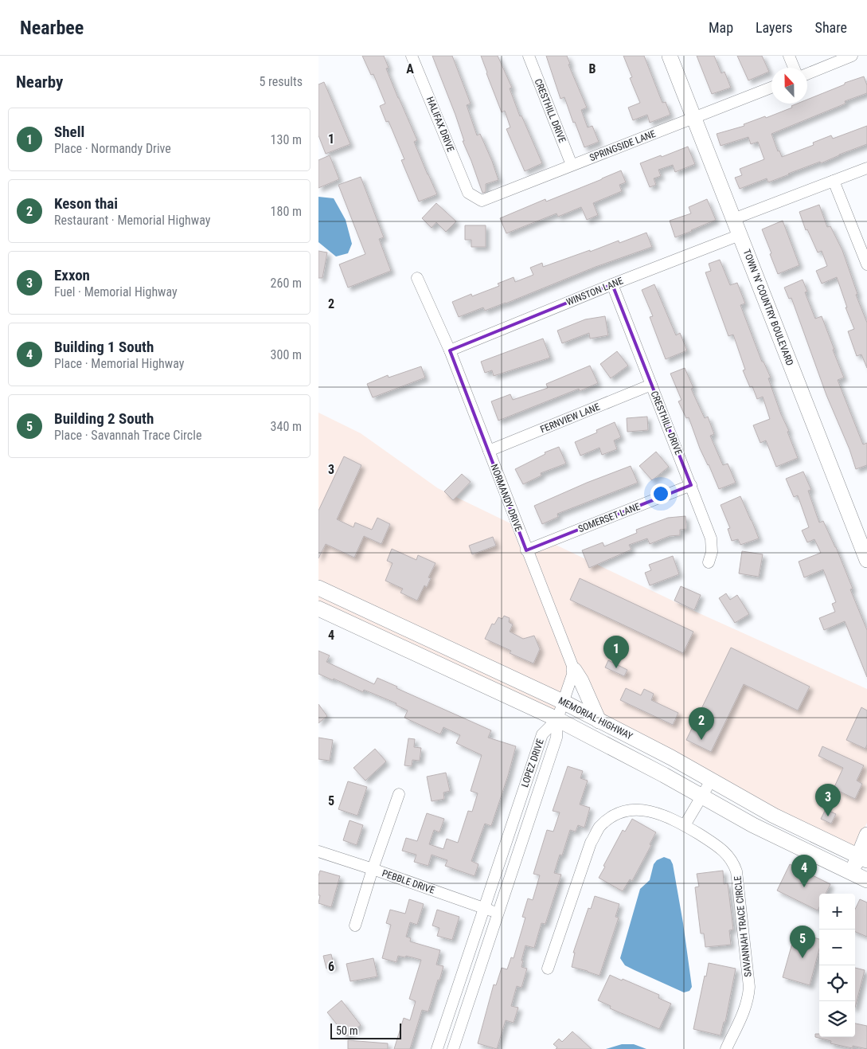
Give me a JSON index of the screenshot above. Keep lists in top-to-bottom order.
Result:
{
  "streets": {
    "main road": ["TOWN 'N' COUNTRY BOULEVARD", "MEMORIAL HIGHWAY"],
    "street": [
      "CRESTHILL DRIVE",
      "HALIFAX DRIVE",
      "SPRINGSIDE LANE",
      "WINSTON LANE",
      "FERNVIEW LANE",
      "NORMANDY DRIVE",
      "SOMERSET LANE",
      "LOPEZ DRIVE",
      "PEBBLE DRIVE",
      "SAVANNAH TRACE CIRCLE"
    ]
  },
  "crossings": [
    ["CRESTHILL DRIVE", "SPRINGSIDE LANE"],
    ["CRESTHILL DRIVE", "WINSTON LANE"],
    ["CRESTHILL DRIVE", "FERNVIEW LANE"],
    ["CRESTHILL DRIVE", "SOMERSET LANE"],
    ["HALIFAX DRIVE", "SPRINGSIDE LANE"],
    ["SPRINGSIDE LANE", "TOWN 'N' COUNTRY BOULEVARD"],
    ["WINSTON LANE", "TOWN 'N' COUNTRY BOULEVARD"],
    ["WINSTON LANE", "NORMANDY DRIVE"],
    ["FERNVIEW LANE", "NORMANDY DRIVE"],
    ["NORMANDY DRIVE", "SOMERSET LANE"],
    ["MEMORIAL HIGHWAY", "LOPEZ DRIVE"],
    ["LOPEZ DRIVE", "PEBBLE DRIVE"]
  ],
  "scale_bar": "50 m",
  "north": "top",
  "page": {
    "header": "Nearbee",
    "nav": ["Map", "Layers", "Share"],
    "heading": ["Nearby", "5 results"],
    "list": [
      {
        "mark": "1",
        "name": "Shell",
        "note": "Place · Normandy Drive",
        "value": "130 m"
      },
      {
        "mark": "2",
        "name": "Keson thai",
        "note": "Restaurant · Memorial Highway",
        "value": "180 m"
      },
      {
        "mark": "3",
        "name": "Exxon",
        "note": "Fuel · Memorial Highway",
        "value": "260 m"
      },
      {
        "mark": "4",
        "name": "Building 1 South",
        "note": "Place · Memorial Highway",
        "value": "300 m"
      },
      {
        "mark": "5",
        "name": "Building 2 South",
        "note": "Place · Savannah Trace Circle",
        "value": "340 m"
      }
    ],
    "pins": [
      "1",
      "2",
      "3",
      "4",
      "5"
    ],
    "map_buttons": ["+", "−"],
    "scale": "50 m"
  },
  "grid": {
    "columns": ["A", "B"],
    "rows": [
      "1",
      "2",
      "3",
      "4",
      "5",
      "6"
    ]
  }
}
